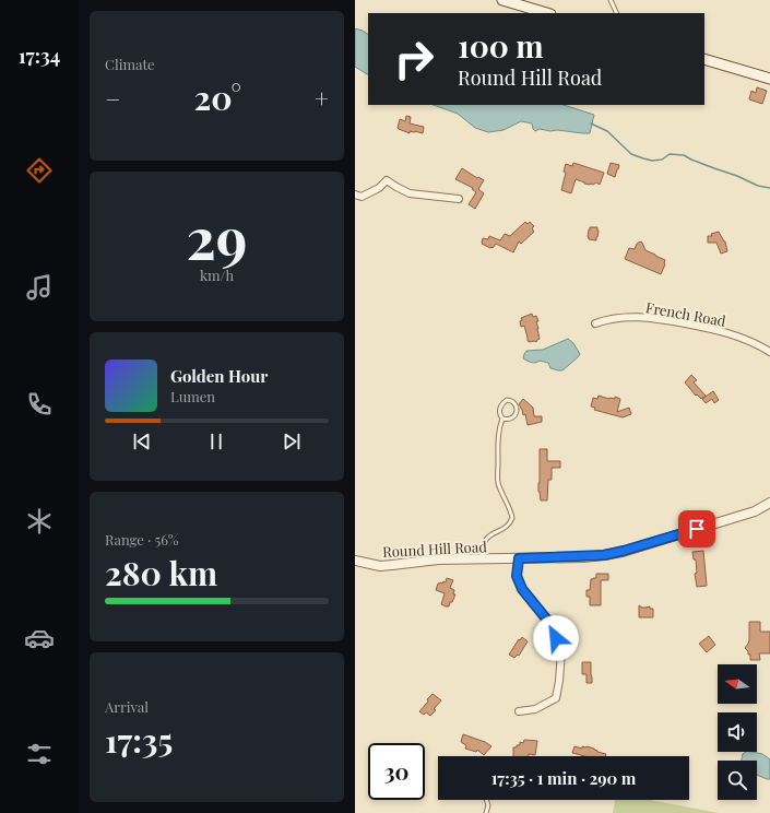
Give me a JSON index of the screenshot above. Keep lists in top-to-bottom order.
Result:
{
  "streets": {
    "street": ["French Road", "Round Hill Road"]
  },
  "north": "left",
  "page": {
    "tabs": "17:34",
    "tile": [
      "Climate",
      ["29", "km/h"],
      ["Range · 56%", "280 km"],
      ["Arrival", "17:35"]
    ],
    "turn": ["100 m", "Round Hill Road"],
    "heat": ["−", "20°", "+"],
    "song": ["Golden Hour", "Lumen"],
    "limit": "30",
    "trip": "17:35 · 1 min · 290 m"
  }
}
